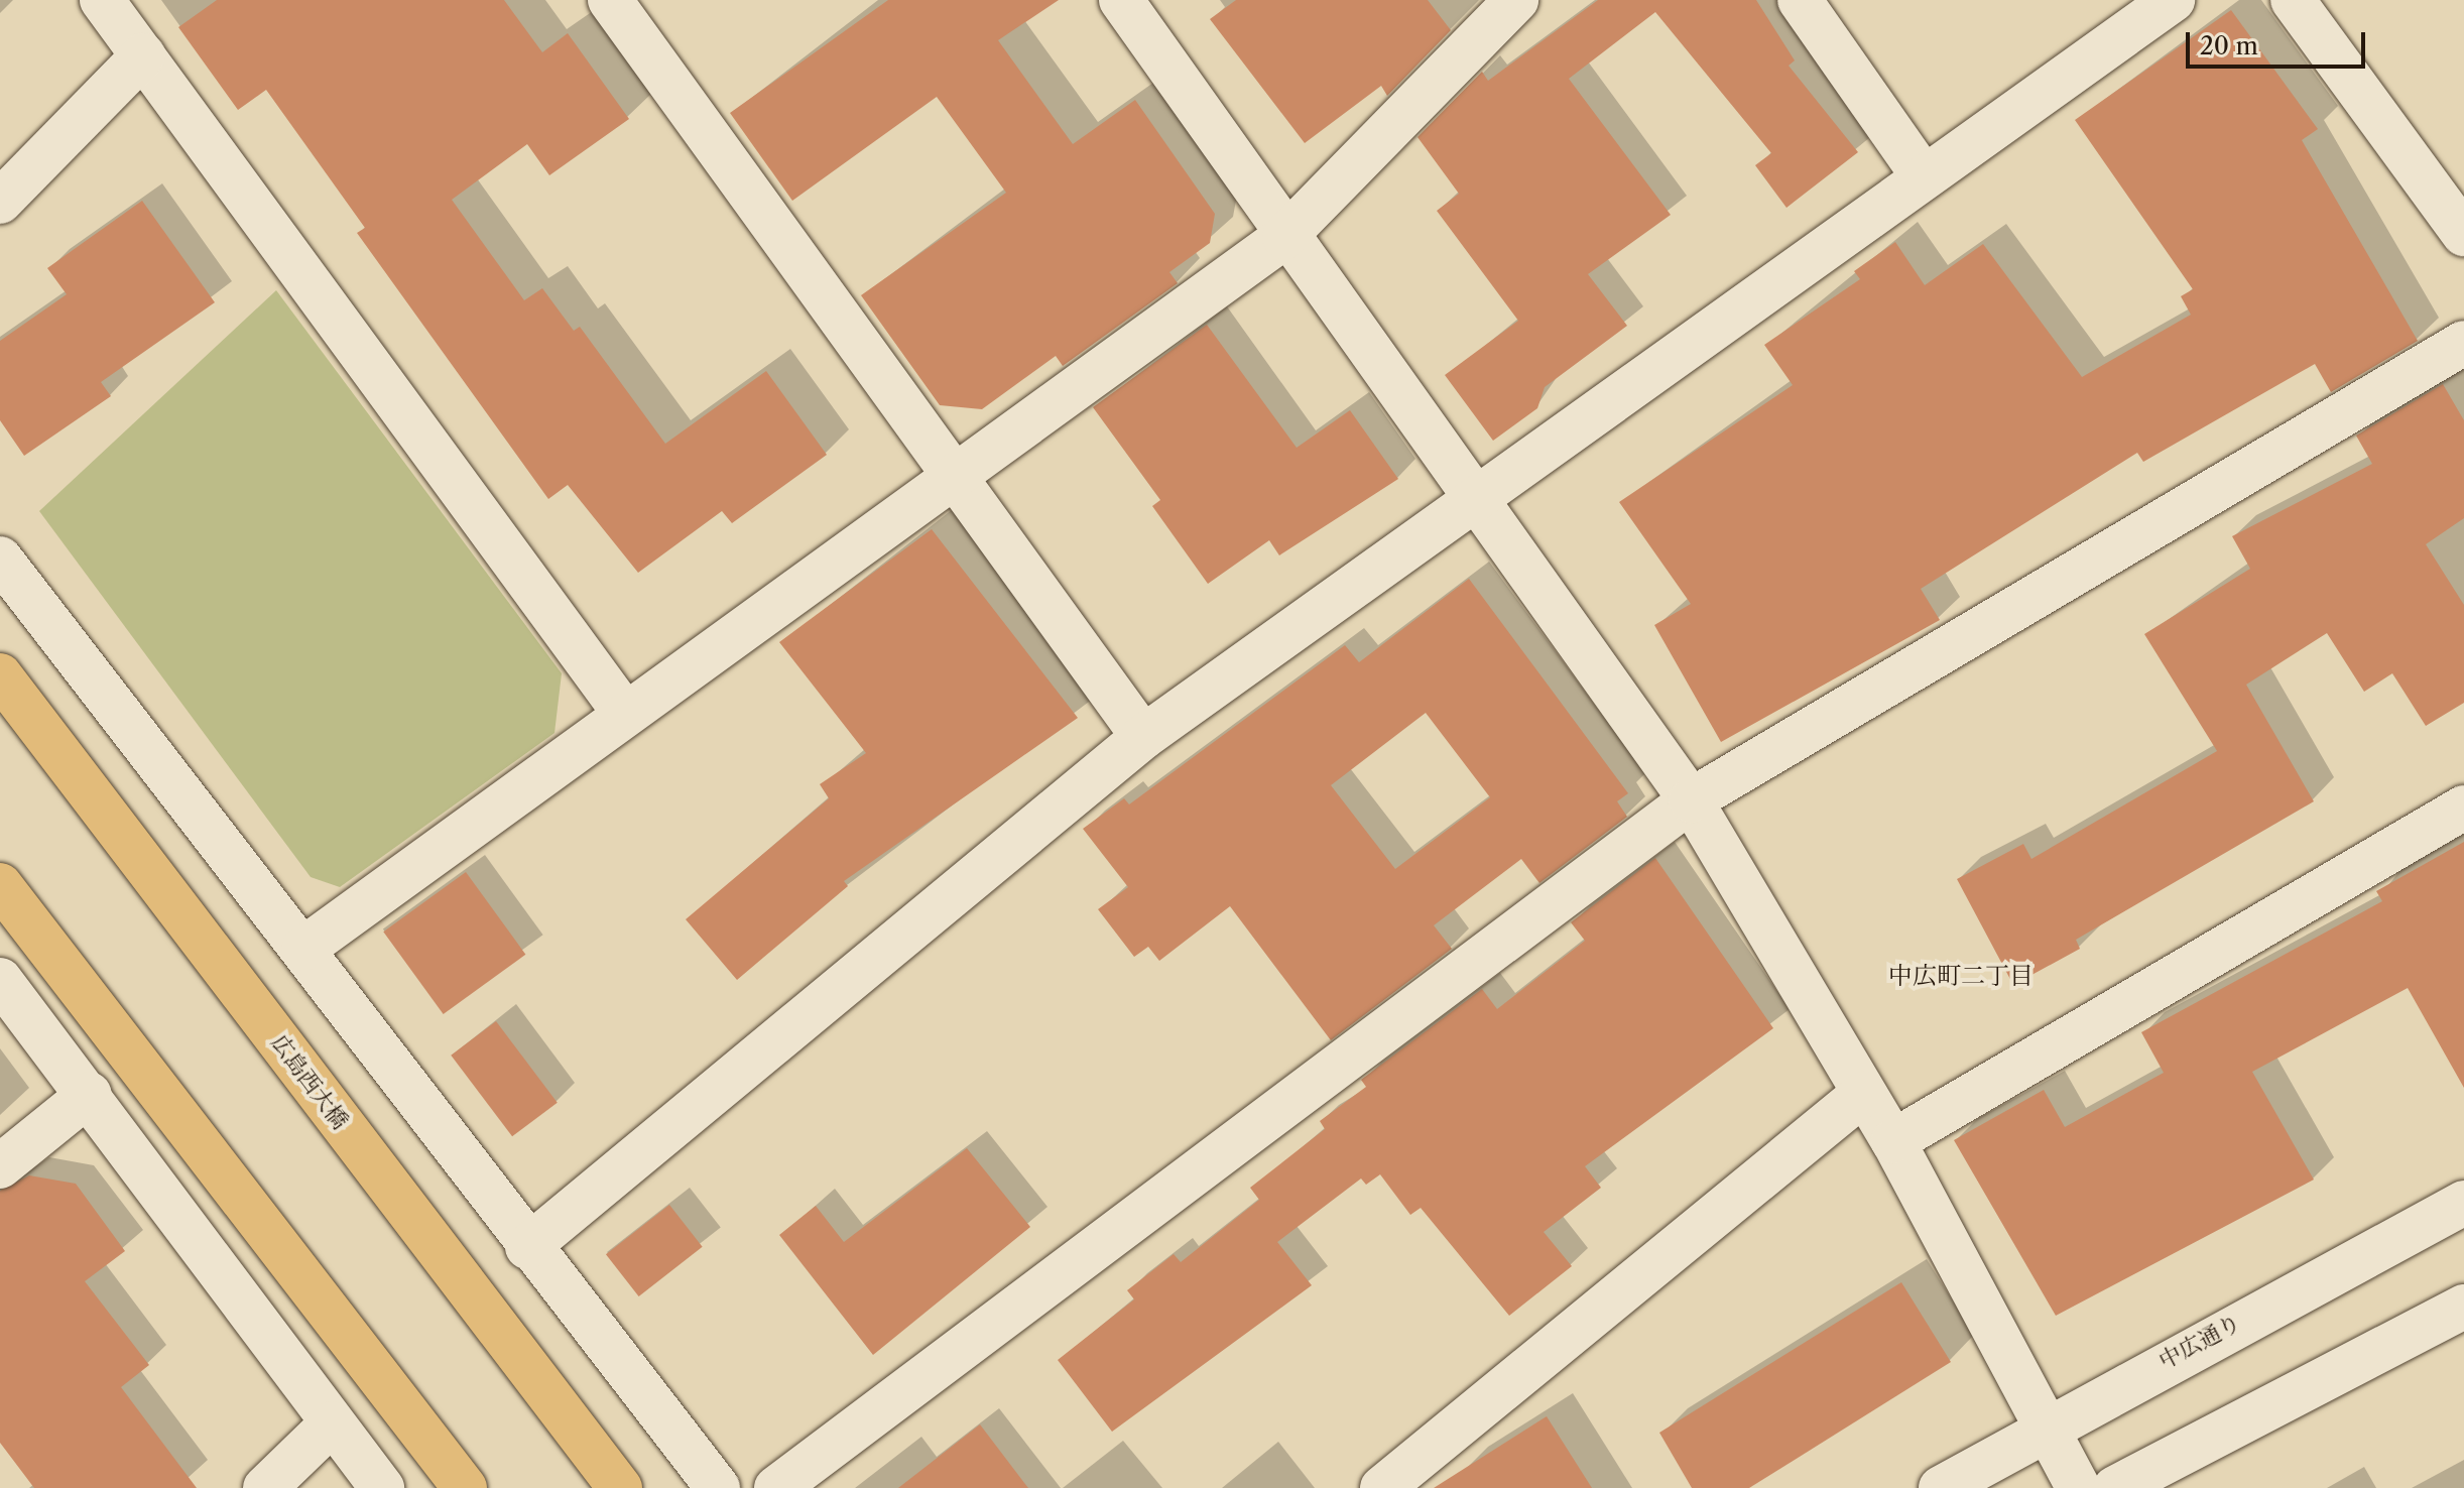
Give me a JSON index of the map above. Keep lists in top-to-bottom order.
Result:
{
  "streets": {
    "highway": ["広島西大橋"],
    "street": ["中広通り"]
  },
  "districts": ["中広町二丁目"],
  "scale_bar": "20 m"
}
